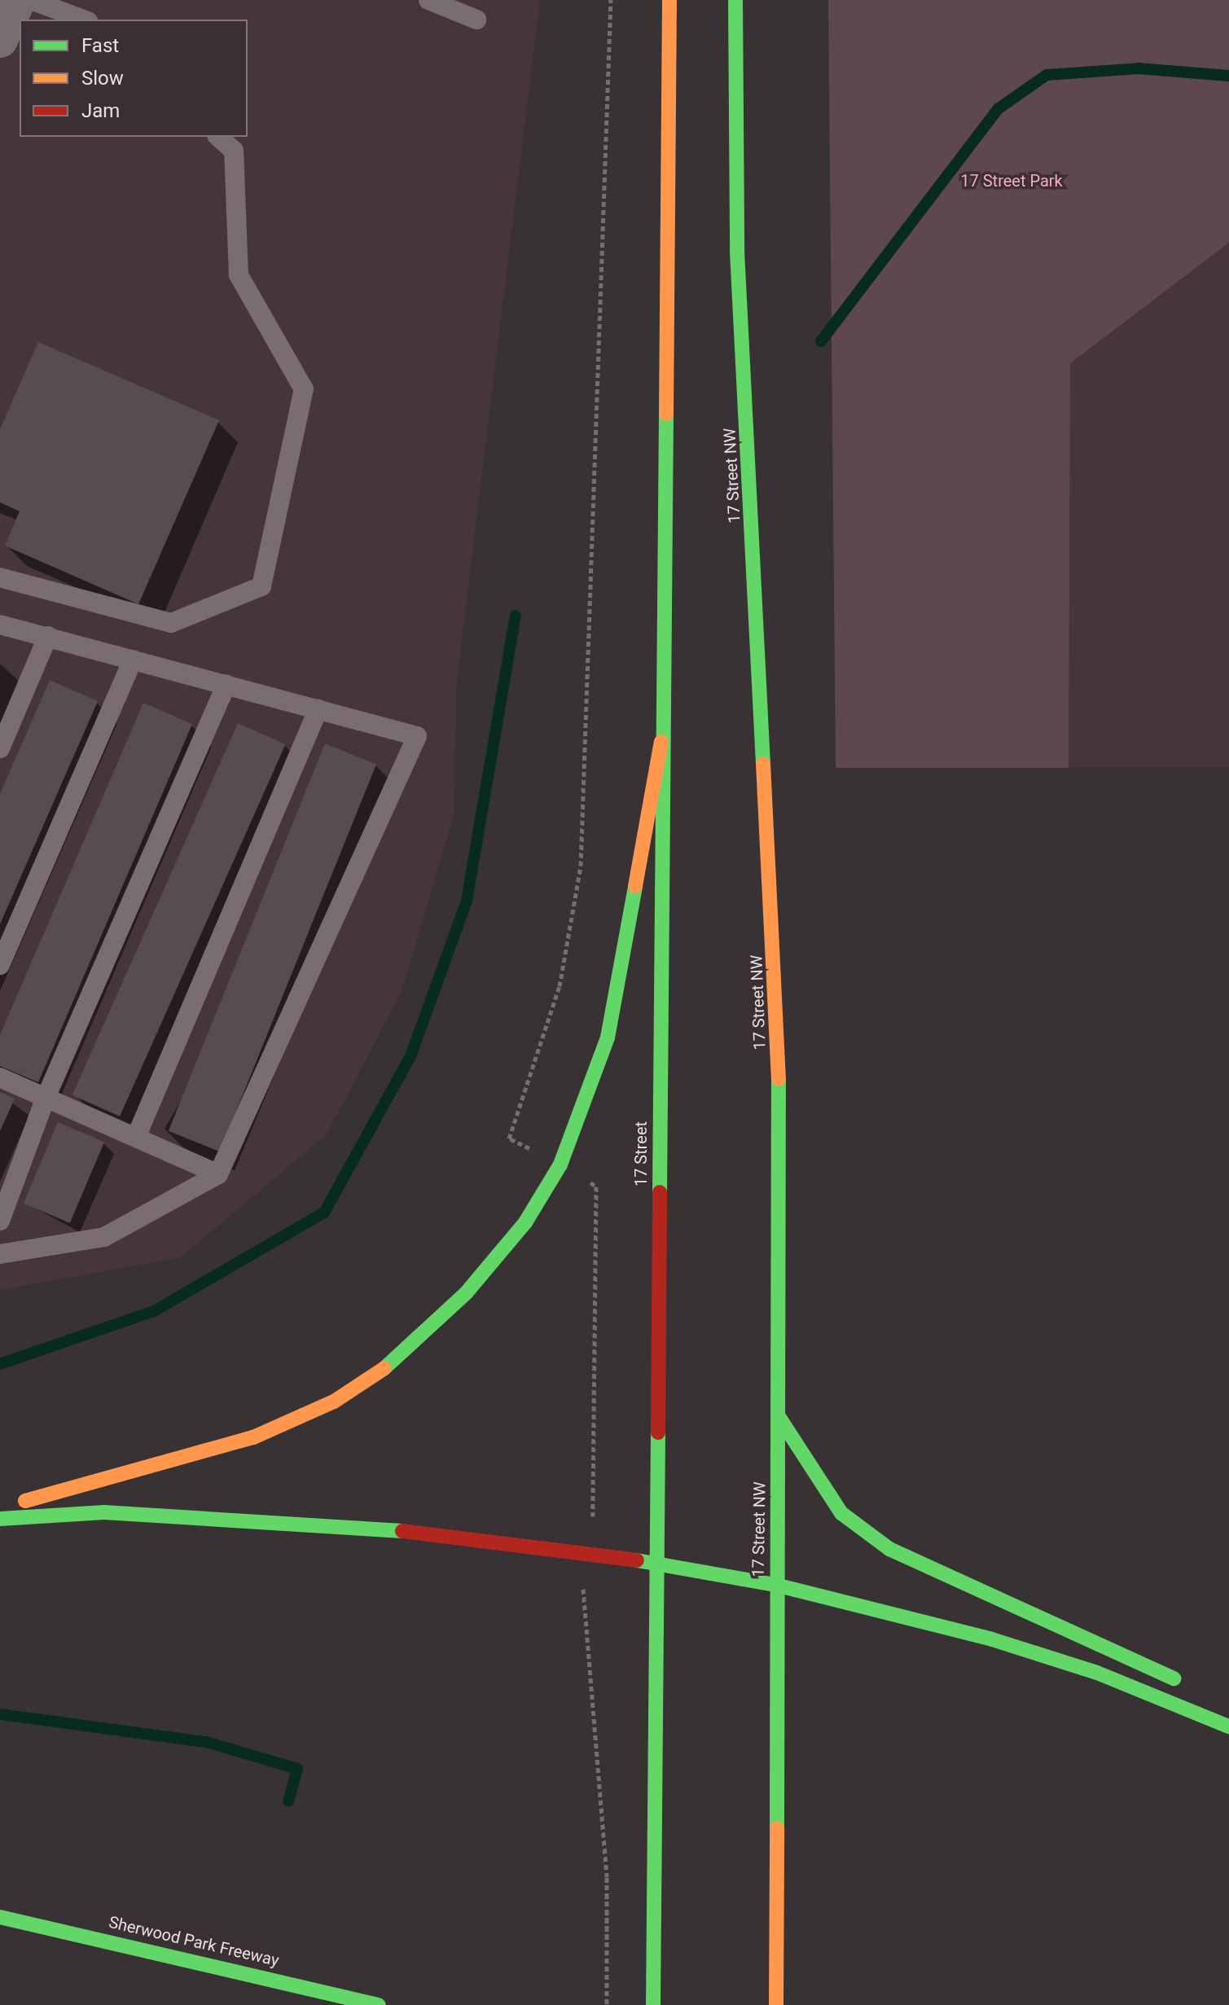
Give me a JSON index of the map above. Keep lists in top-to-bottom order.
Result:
{
  "streets": {
    "main road": ["17 Street NW", "17 Street", "Sherwood Park Freeway"]
  },
  "parks": ["17 Street Park"],
  "legend": ["Fast", "Slow", "Jam"]
}
